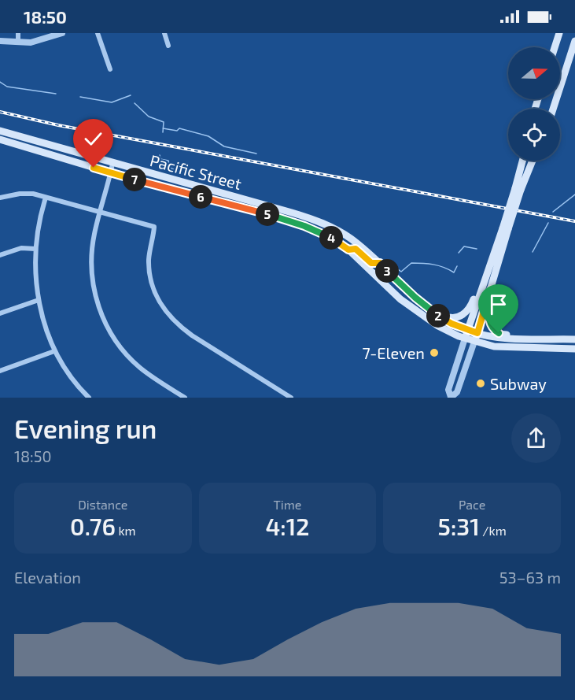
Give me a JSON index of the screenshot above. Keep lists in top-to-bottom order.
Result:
{
  "streets": {
    "main road": ["Pacific Street"]
  },
  "places": ["7-Eleven", "Subway"],
  "north": "right",
  "page": {
    "status": "18:50",
    "pins": [
      "7",
      "6",
      "5",
      "4",
      "3",
      "2"
    ],
    "heading": ["Evening run", "18:50"],
    "stats": [
      ["Distance", "0.76 km"],
      ["Time", "4:12"],
      ["Pace", "5:31 /km"]
    ],
    "chart": ["Elevation", "53–63 m"]
  }
}
